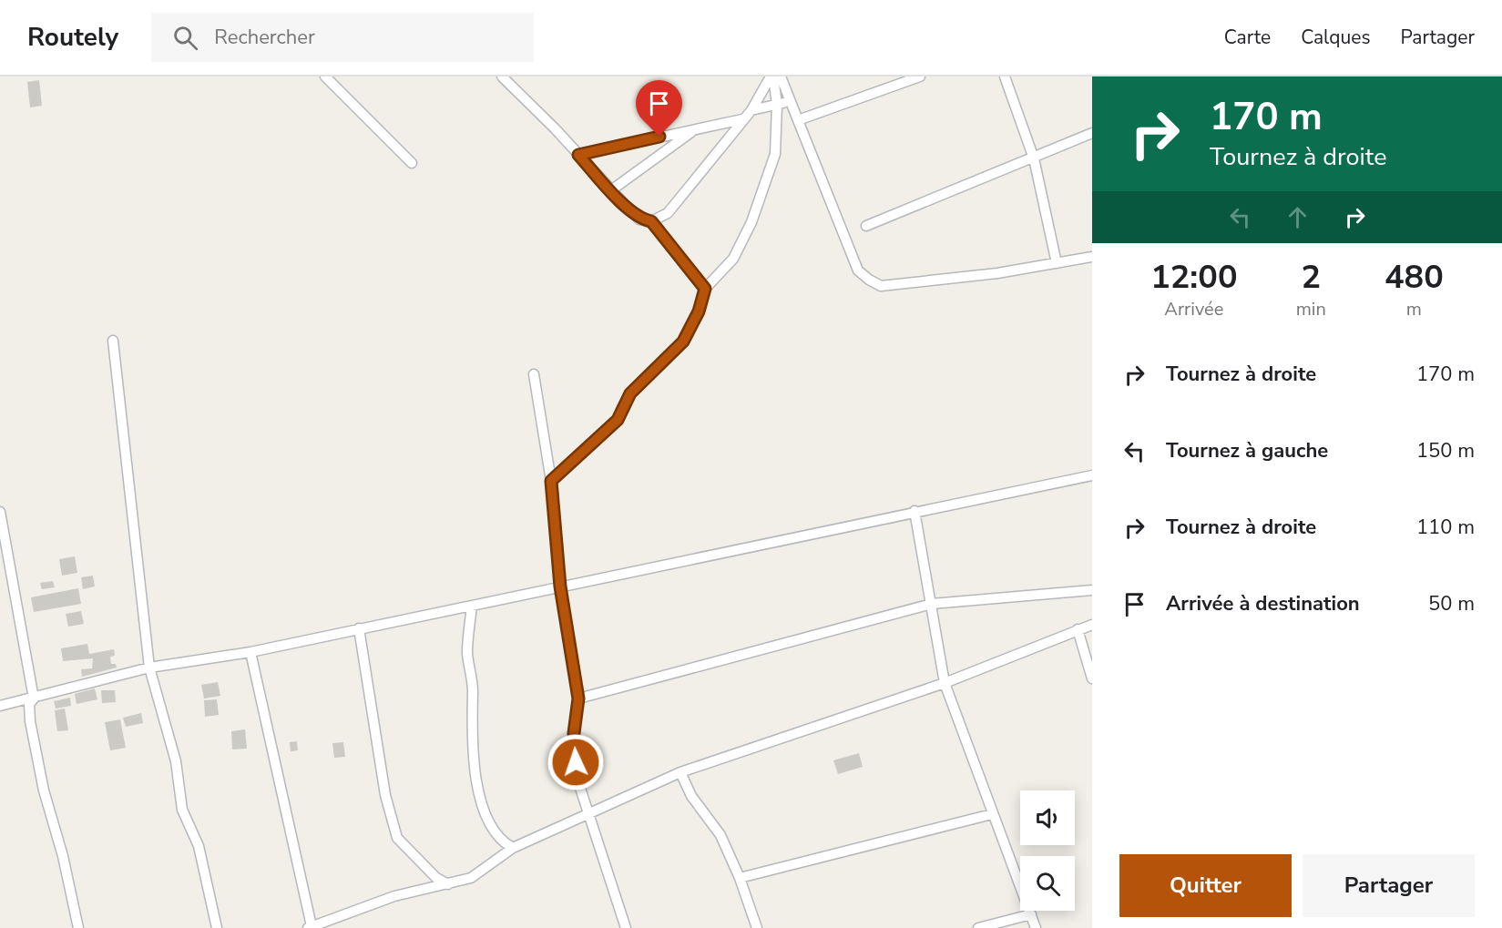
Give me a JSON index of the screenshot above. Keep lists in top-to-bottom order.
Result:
{
  "page": {
    "header": "Routely",
    "search": "Rechercher",
    "nav": ["Carte", "Calques", "Partager"],
    "turn": ["170 m", "Tournez à droite"],
    "eta": [
      "12:00",
      "Arrivée",
      "2",
      "min",
      "480",
      "m"
    ],
    "list": [
      {
        "name": "Tournez à droite",
        "value": "170 m"
      },
      {
        "name": "Tournez à gauche",
        "value": "150 m"
      },
      {
        "name": "Tournez à droite",
        "value": "110 m"
      },
      {
        "name": "Arrivée à destination",
        "value": "50 m"
      }
    ],
    "buttons": ["Quitter", "Partager"]
  }
}
